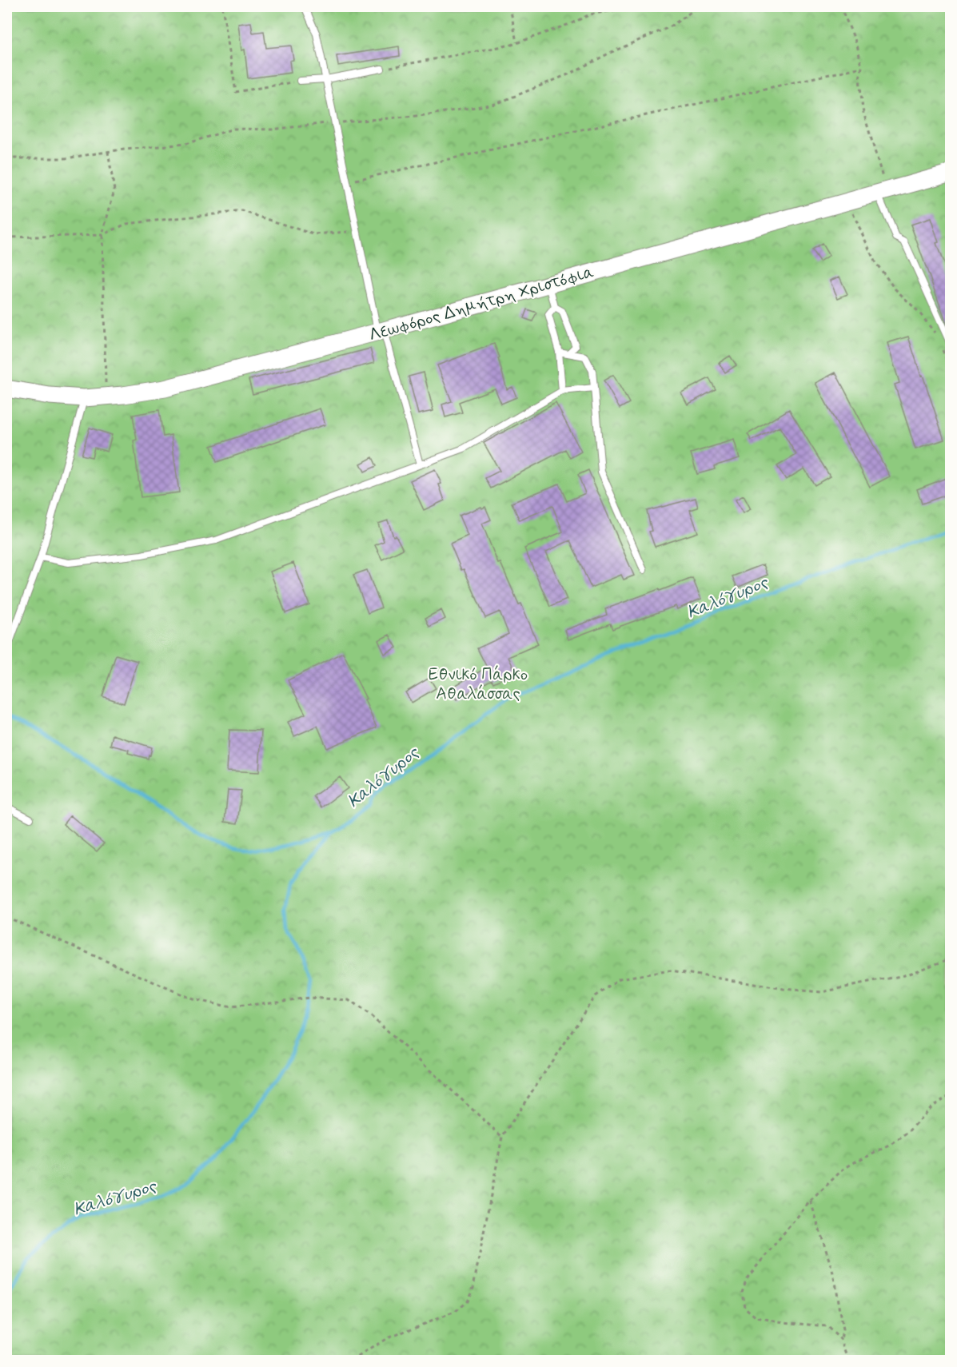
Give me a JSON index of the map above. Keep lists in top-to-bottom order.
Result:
{
  "streets": {
    "main road": ["Λεωφόρος Δημήτρη Χριστόφια"]
  },
  "water": ["Καλόγυρος"],
  "parks": ["Εθνικό Πάρκο Αθαλάσσας"]
}
